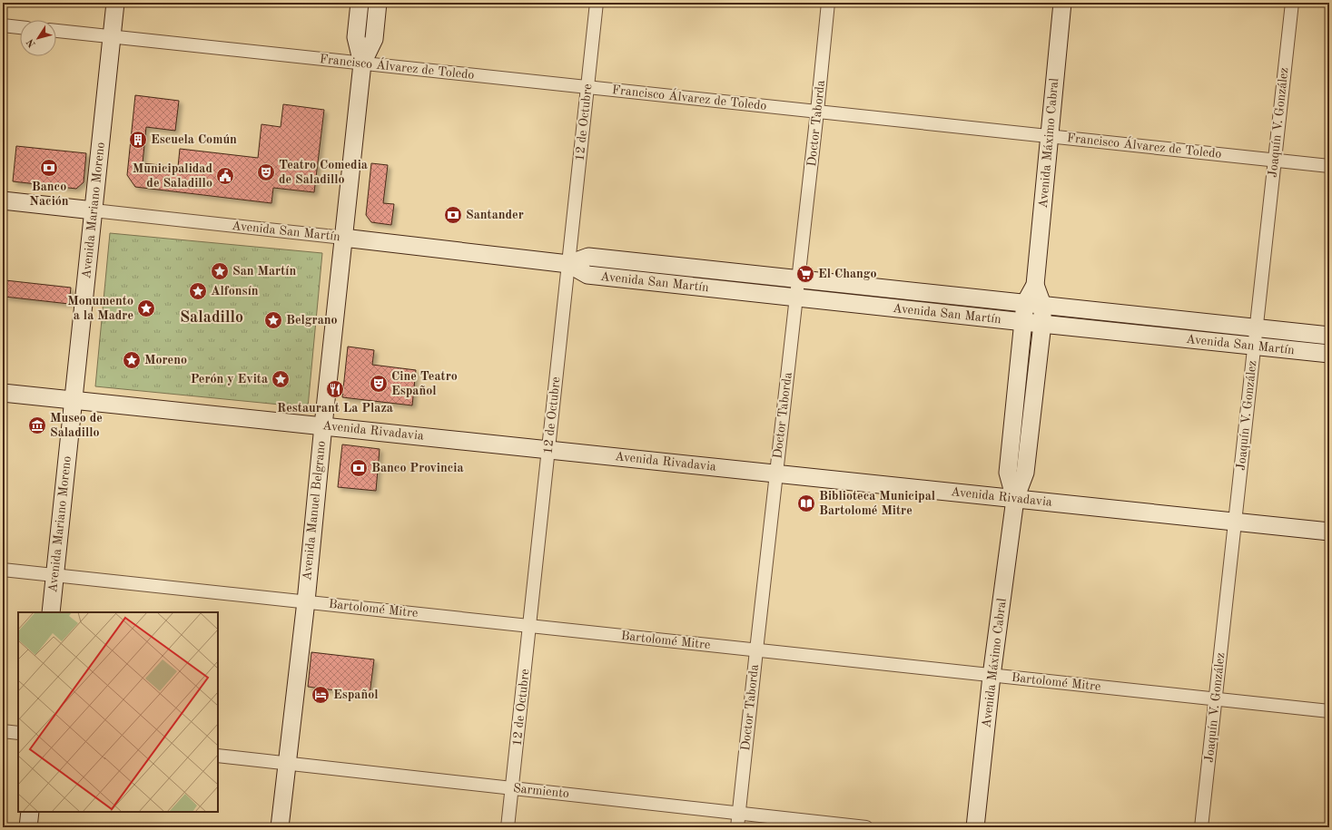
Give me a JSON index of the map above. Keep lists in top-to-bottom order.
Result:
{
  "streets": {
    "main road": [
      "Avenida Máximo Cabral",
      "Avenida Mariano Moreno",
      "Avenida San Martín",
      "Avenida Rivadavia",
      "Avenida Manuel Belgrano"
    ],
    "street": [
      "Francisco Álvarez de Toledo",
      "12 de Octubre",
      "Joaquín V. González",
      "Doctor Taborda",
      "Bartolomé Mitre",
      "Sarmiento"
    ]
  },
  "crossings": [
    ["Francisco Álvarez de Toledo", "12 de Octubre"],
    ["Francisco Álvarez de Toledo", "Joaquín V. González"],
    ["Francisco Álvarez de Toledo", "Doctor Taborda"],
    ["Francisco Álvarez de Toledo", "Avenida Máximo Cabral"],
    ["Francisco Álvarez de Toledo", "Avenida Mariano Moreno"],
    ["Francisco Álvarez de Toledo", "Avenida Manuel Belgrano"],
    ["12 de Octubre", "Avenida San Martín"],
    ["12 de Octubre", "Avenida Rivadavia"],
    ["12 de Octubre", "Bartolomé Mitre"],
    ["12 de Octubre", "Sarmiento"],
    ["Joaquín V. González", "Avenida San Martín"],
    ["Joaquín V. González", "Avenida Rivadavia"],
    ["Joaquín V. González", "Bartolomé Mitre"],
    ["Doctor Taborda", "Avenida San Martín"],
    ["Doctor Taborda", "Avenida Rivadavia"],
    ["Doctor Taborda", "Bartolomé Mitre"],
    ["Doctor Taborda", "Sarmiento"],
    ["Avenida Máximo Cabral", "Avenida San Martín"],
    ["Avenida Máximo Cabral", "Avenida Rivadavia"],
    ["Avenida Máximo Cabral", "Bartolomé Mitre"],
    ["Avenida Mariano Moreno", "Avenida San Martín"],
    ["Avenida Mariano Moreno", "Avenida Rivadavia"],
    ["Avenida Mariano Moreno", "Bartolomé Mitre"],
    ["Avenida San Martín", "Avenida Manuel Belgrano"],
    ["Avenida Rivadavia", "Avenida Manuel Belgrano"],
    ["Avenida Manuel Belgrano", "Bartolomé Mitre"],
    ["Avenida Manuel Belgrano", "Sarmiento"]
  ],
  "districts": ["Saladillo"],
  "places": {
    "building": ["Escuela Común"],
    "bank": ["Banco Nación", "Santander", "Banco Provincia"],
    "theatre": ["Teatro Comedia de Saladillo", "Cine Teatro Español"],
    "public building": ["Municipalidad de Saladillo"],
    "place": [
      "San Martín",
      "Alfonsín",
      "Monumento a la Madre",
      "Belgrano",
      "Moreno",
      "Perón y Evita"
    ],
    "supermarket": ["El Chango"],
    "restaurant": ["Restaurant La Plaza"],
    "museum": ["Museo de Saladillo"],
    "library": ["Biblioteca Municipal Bartolomé Mitre"],
    "hotel": ["Español"]
  },
  "north": "bottom left"
}
